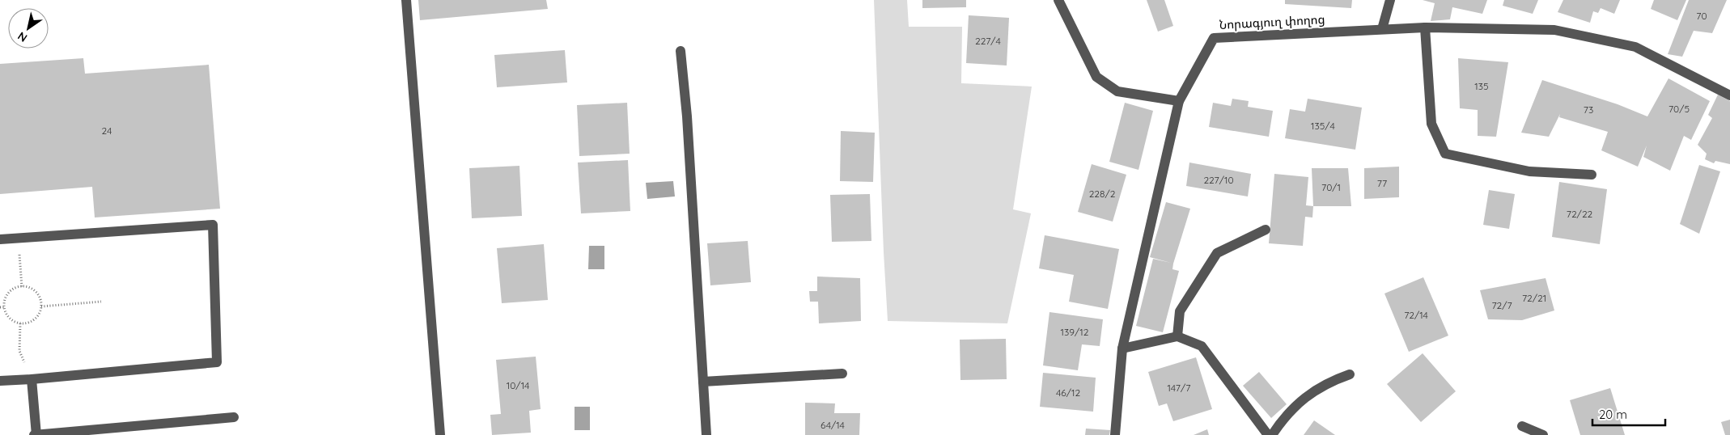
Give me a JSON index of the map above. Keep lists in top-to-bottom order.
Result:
{
  "streets": {
    "street": ["Նորագյուղ փողոց"]
  },
  "house_numbers": [
    "70",
    "227/4",
    "135",
    "70/5",
    "73",
    "135/4",
    "24",
    "227/10",
    "77",
    "70/1",
    "228/2",
    "72/22",
    "72/21",
    "72/7",
    "72/14",
    "139/12",
    "10/14",
    "147/7",
    "46/12",
    "64/14"
  ],
  "scale_bar": "20 m",
  "north": "bottom left"
}
